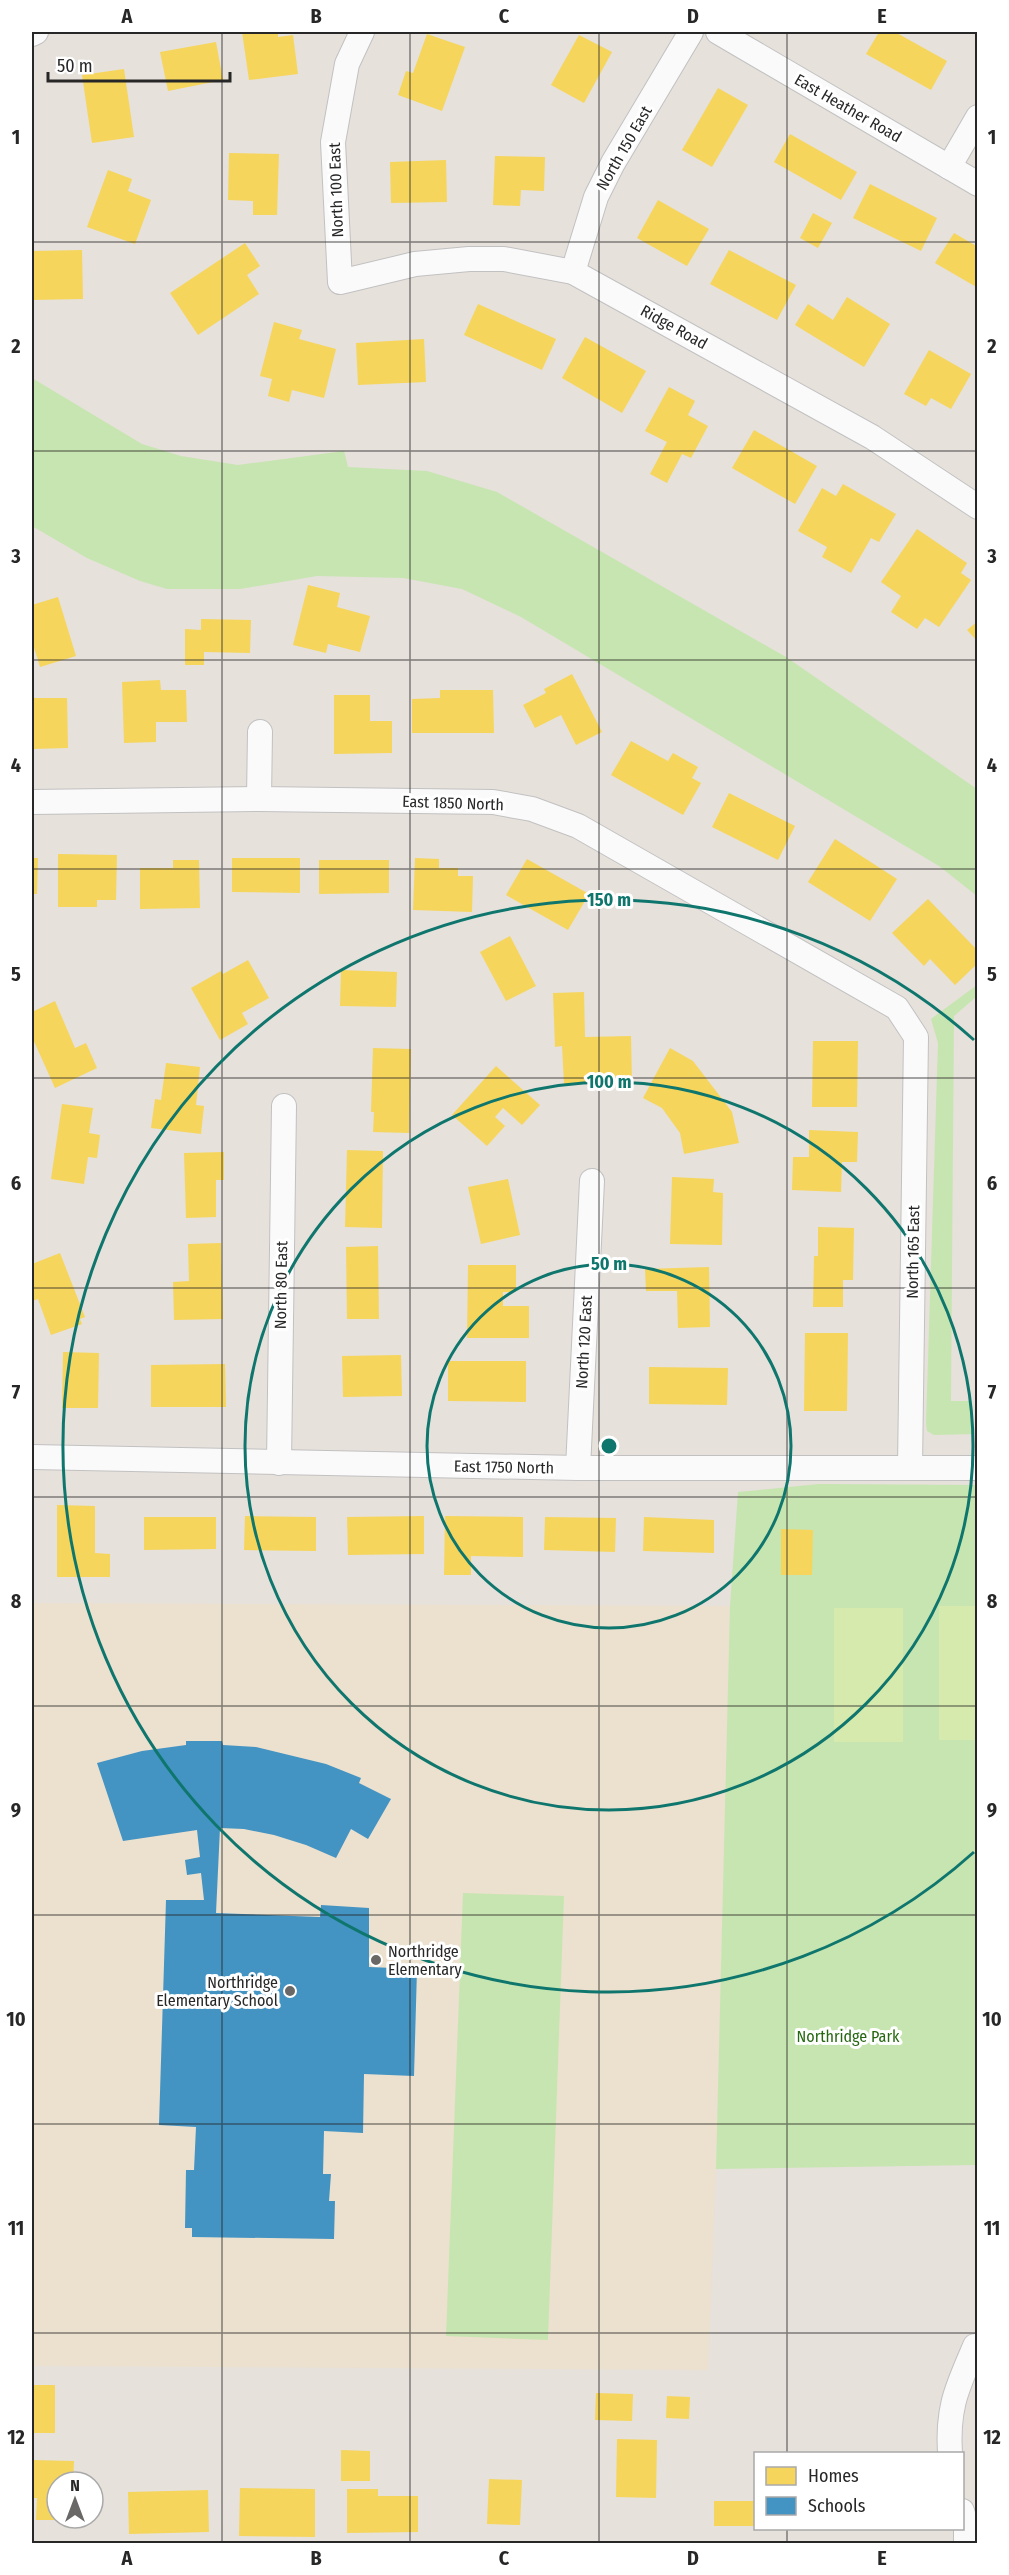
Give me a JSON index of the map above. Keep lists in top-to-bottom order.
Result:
{
  "streets": {
    "street": [
      "East Heather Road",
      "North 150 East",
      "North 100 East",
      "Ridge Road",
      "East 1850 North",
      "North 165 East",
      "North 80 East",
      "North 120 East",
      "East 1750 North"
    ]
  },
  "crossings": [
    ["North 150 East", "Ridge Road"],
    ["North 100 East", "Ridge Road"],
    ["East 1850 North", "North 165 East"],
    ["North 165 East", "East 1750 North"],
    ["North 80 East", "East 1750 North"],
    ["North 120 East", "East 1750 North"]
  ],
  "parks": ["Northridge Park"],
  "places": ["Northridge Elementary", "Northridge Elementary School"],
  "legend": ["Homes", "Schools"],
  "scale_bar": "50 m",
  "north": "top",
  "grid": {
    "columns": [
      "A",
      "B",
      "C",
      "D",
      "E"
    ],
    "rows": [
      "1",
      "2",
      "3",
      "4",
      "5",
      "6",
      "7",
      "8",
      "9",
      "10",
      "11",
      "12"
    ]
  },
  "rings": ["150 m", "100 m", "50 m"]
}
